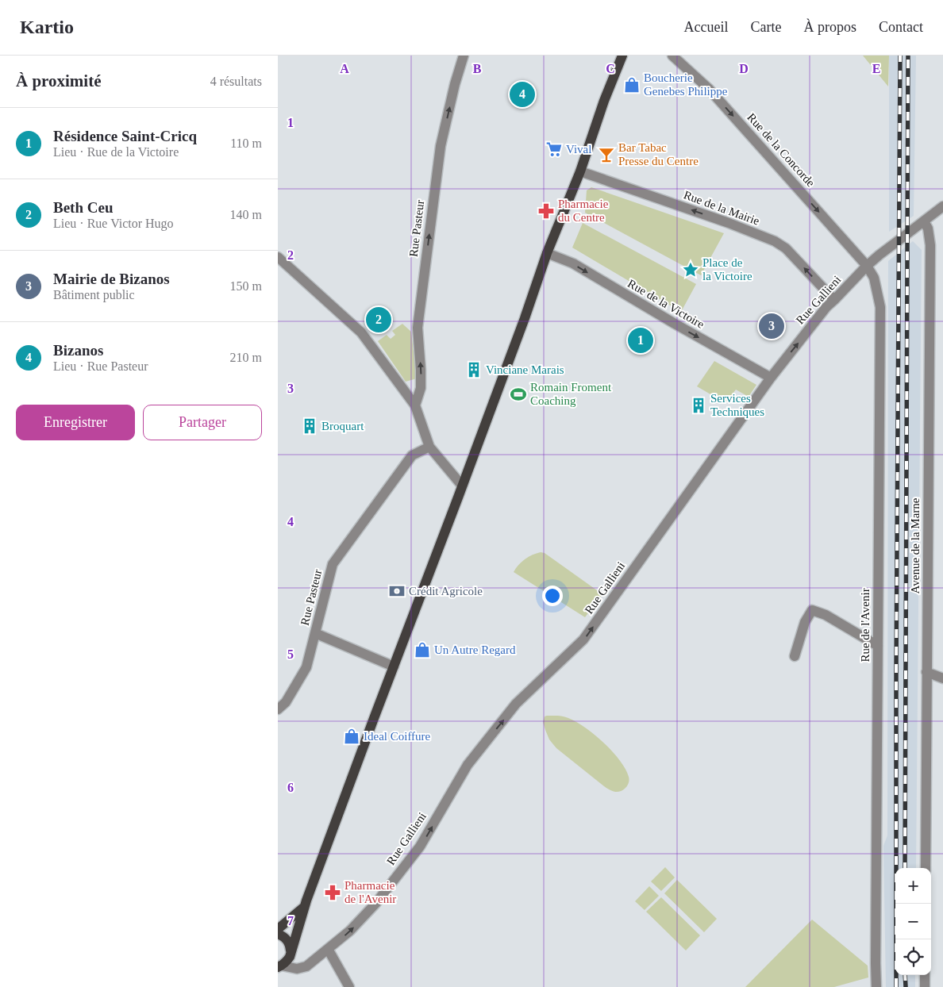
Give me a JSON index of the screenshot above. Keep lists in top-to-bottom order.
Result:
{
  "streets": {
    "street": [
      "Rue de la Concorde",
      "Rue de la Mairie",
      "Rue Pasteur",
      "Rue Gallieni",
      "Rue de la Victoire",
      "Avenue de la Marne",
      "Rue de l'Avenir"
    ]
  },
  "crossings": [
    ["Rue de la Concorde", "Rue Gallieni"],
    ["Rue de la Concorde", "Rue de l'Avenir"],
    ["Rue de la Mairie", "Rue Gallieni"],
    ["Rue Gallieni", "Rue de la Victoire"],
    ["Rue Gallieni", "Avenue de la Marne"],
    ["Rue Gallieni", "Rue de l'Avenir"]
  ],
  "one_way": [
    "Rue de la Concorde",
    "Rue de la Mairie",
    "Rue Pasteur",
    "Rue Gallieni",
    "Rue de la Victoire"
  ],
  "places": {
    "shop": ["Boucherie Genebes Philippe", "Un Autre Regard", "Ideal Coiffure"],
    "supermarket": ["Vival"],
    "bar": ["Bar Tabac Presse du Centre"],
    "pharmacy": ["Pharmacie du Centre", "Pharmacie de l'Avenir"],
    "place": ["Place de la Victoire"],
    "building": ["Vinciane Marais", "Services Techniques", "Broquart"],
    "sports": ["Romain Froment Coaching"],
    "bank": ["Crédit Agricole"]
  },
  "page": {
    "header": "Kartio",
    "nav": [
      "Accueil",
      "Carte",
      "À propos",
      "Contact"
    ],
    "heading": ["À proximité", "4 résultats"],
    "pins": [
      "4",
      "2",
      "3",
      "1"
    ],
    "list": [
      {
        "mark": "1",
        "name": "Résidence Saint-Cricq",
        "note": "Lieu · Rue de la Victoire",
        "value": "110 m"
      },
      {
        "mark": "2",
        "name": "Beth Ceu",
        "note": "Lieu · Rue Victor Hugo",
        "value": "140 m"
      },
      {
        "mark": "3",
        "name": "Mairie de Bizanos",
        "note": "Bâtiment public",
        "value": "150 m"
      },
      {
        "mark": "4",
        "name": "Bizanos",
        "note": "Lieu · Rue Pasteur",
        "value": "210 m"
      }
    ],
    "buttons": ["Enregistrer", "Partager"],
    "map_buttons": ["+", "−"]
  },
  "grid": {
    "columns": [
      "A",
      "B",
      "C",
      "D",
      "E"
    ],
    "rows": [
      "1",
      "2",
      "3",
      "4",
      "5",
      "6",
      "7"
    ]
  }
}
